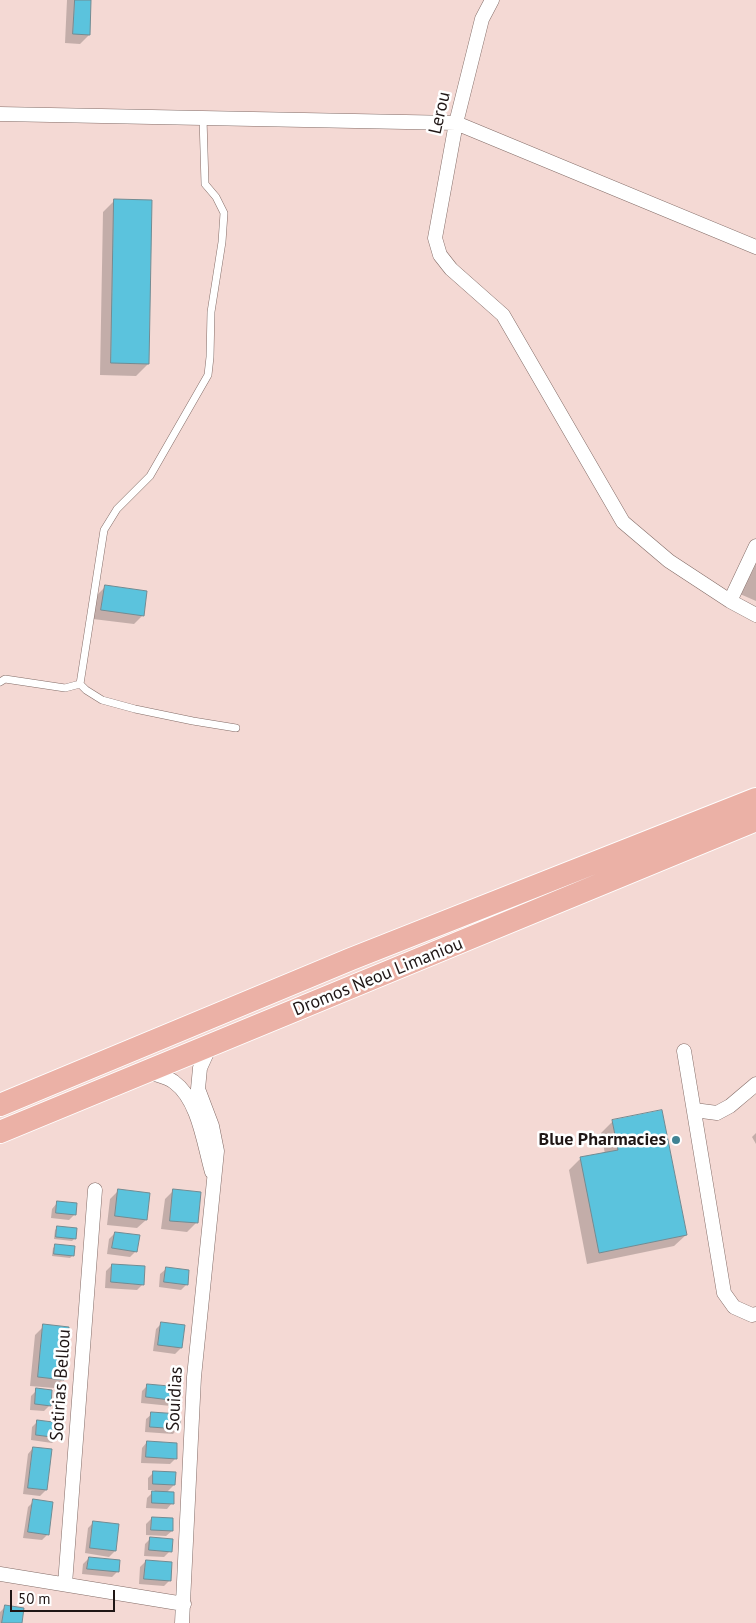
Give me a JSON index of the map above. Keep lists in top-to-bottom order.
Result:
{
  "streets": {
    "main road": ["Dromos Neou Limaniou"],
    "street": ["Lerou", "Sotirias Bellou", "Souidias"]
  },
  "crossings": [
    ["Dromos Neou Limaniou", "Souidias"]
  ],
  "places": ["Blue Pharmacies"],
  "scale_bar": "50 m"
}
